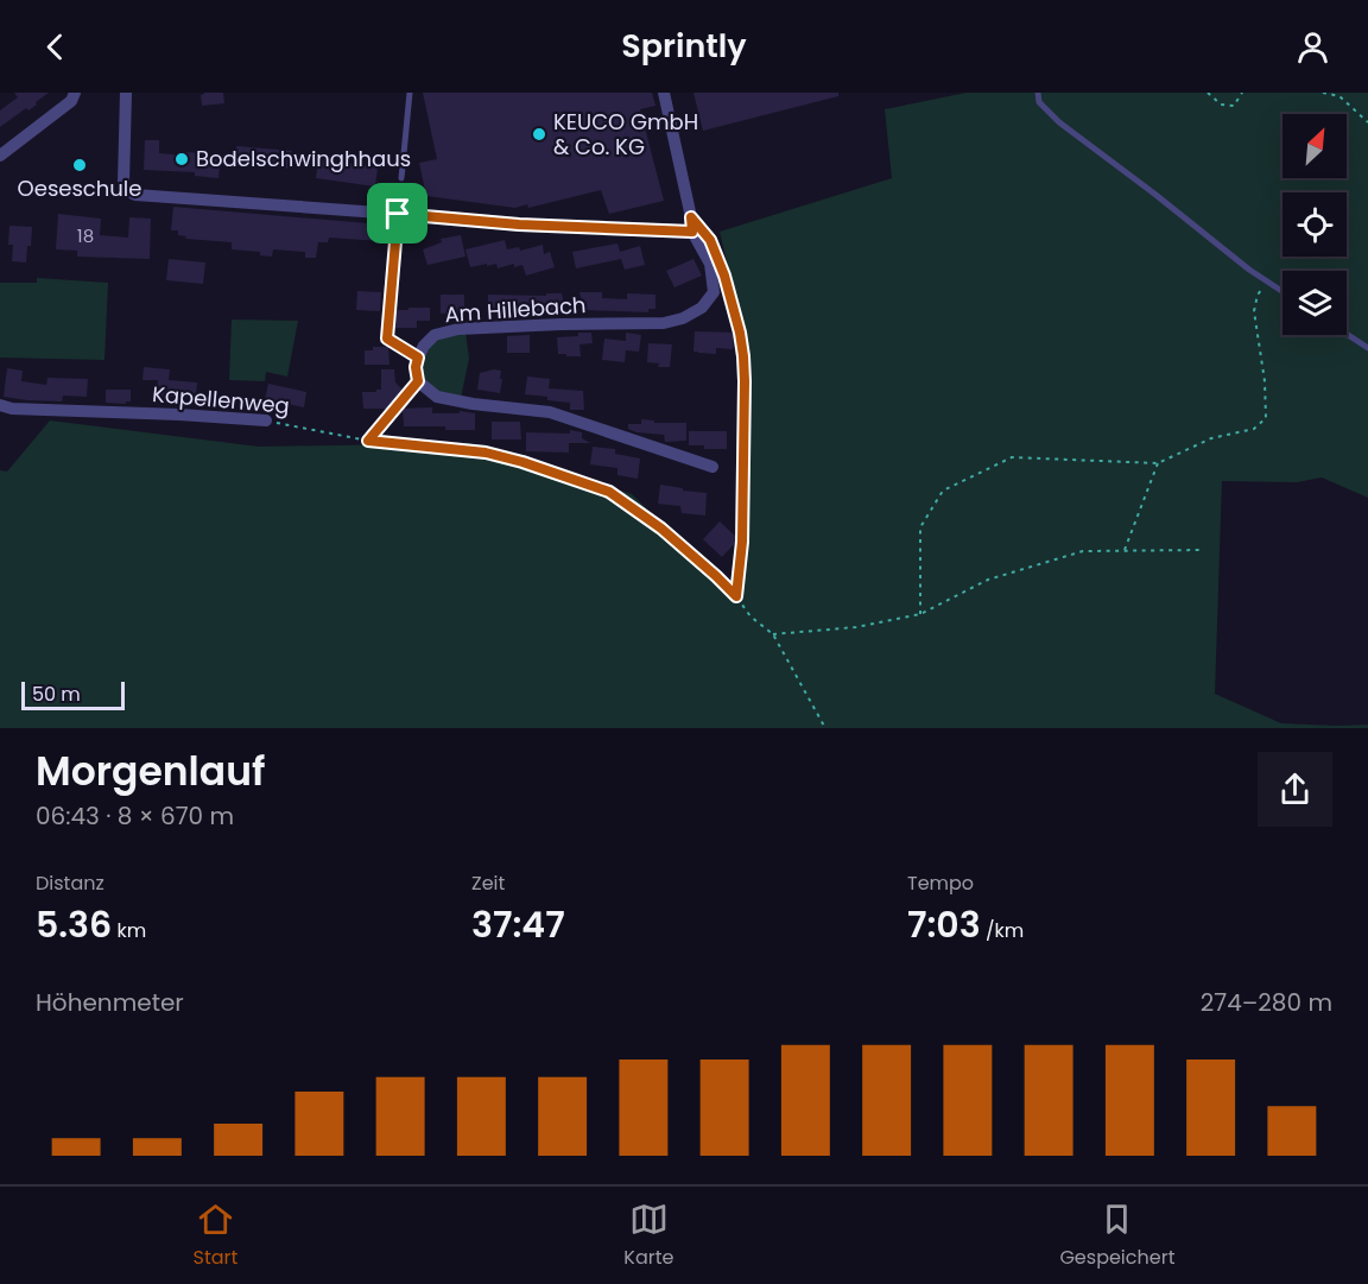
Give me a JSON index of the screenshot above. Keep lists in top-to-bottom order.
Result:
{
  "streets": {
    "street": ["Am Hillebach", "Kapellenweg"]
  },
  "places": ["KEUCO GmbH & Co. KG", "Bodelschwinghhaus", "Oeseschule"],
  "house_numbers": ["18"],
  "scale_bar": "50 m",
  "north": "top right",
  "page": {
    "header": "Sprintly",
    "scale": "50 m",
    "heading": ["Morgenlauf", "06:43 · 8 × 670 m"],
    "stats": [
      ["Distanz", "5.36 km"],
      ["Zeit", "37:47"],
      ["Tempo", "7:03 /km"]
    ],
    "chart": ["Höhenmeter", "274–280 m"],
    "tabs": ["Start", "Karte", "Gespeichert"]
  }
}
